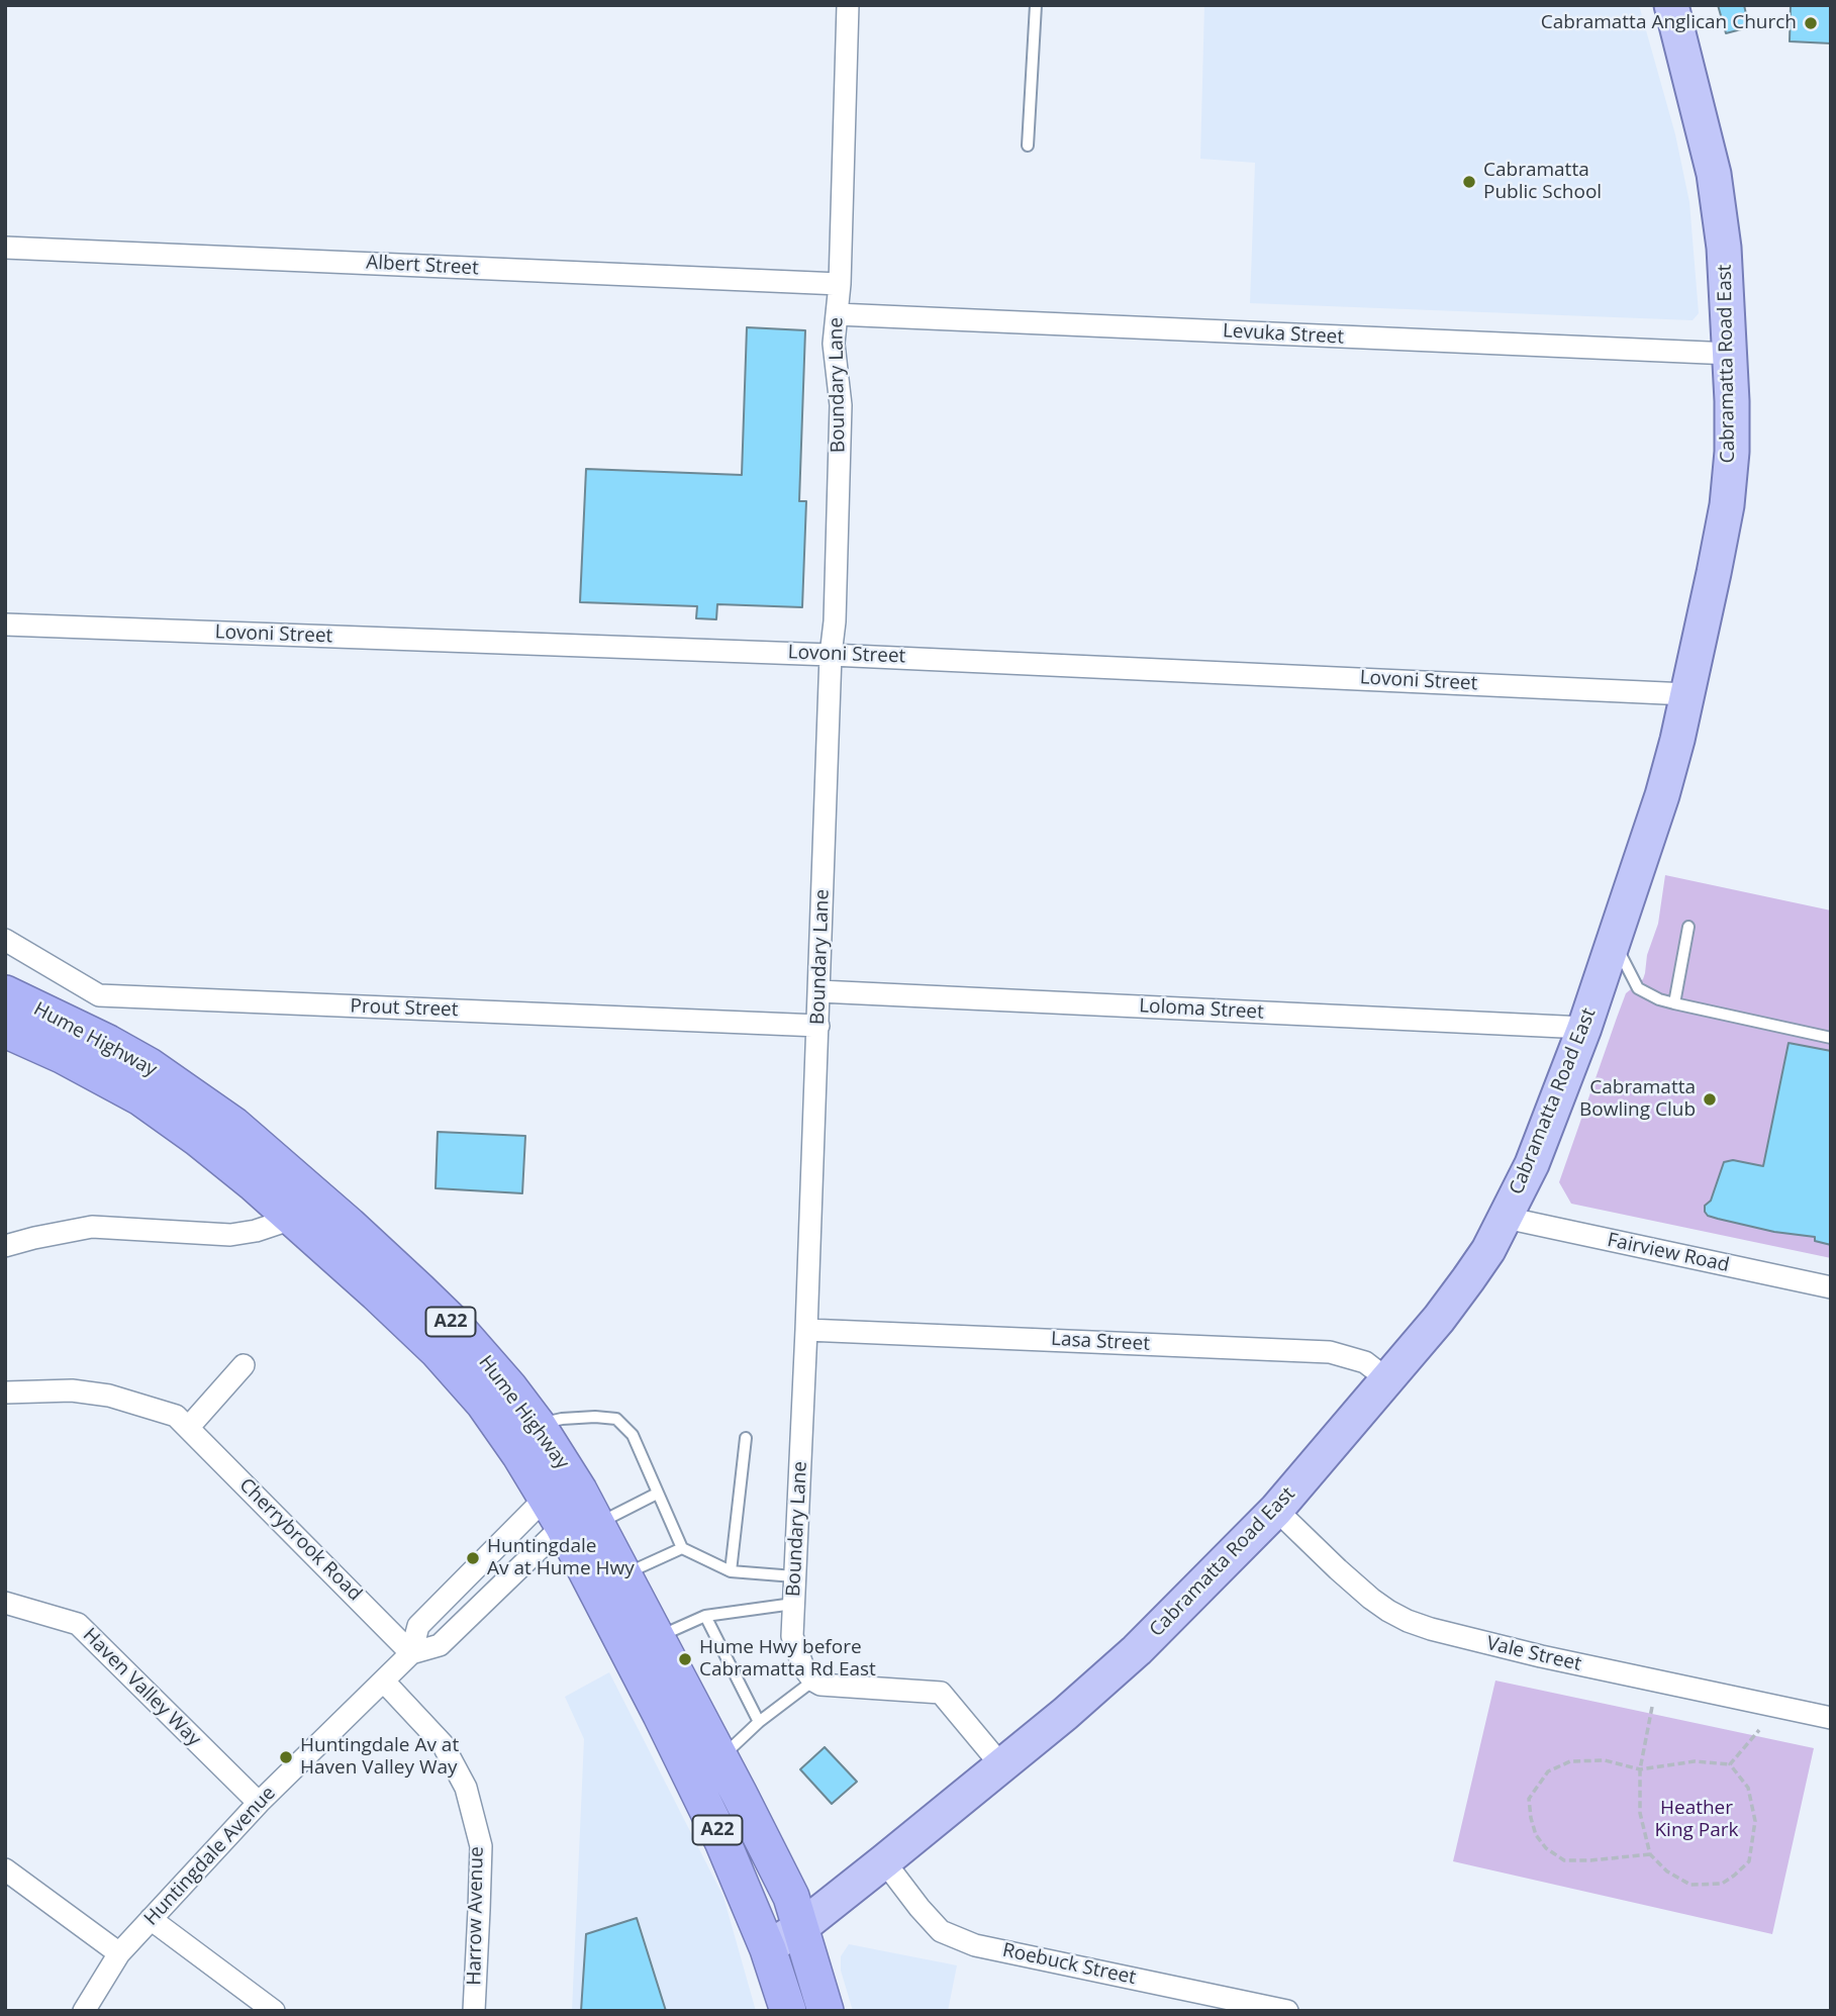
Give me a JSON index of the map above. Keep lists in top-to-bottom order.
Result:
{
  "streets": {
    "highway": ["Hume Highway", "A22"],
    "main road": ["Cabramatta Road East"],
    "street": [
      "Albert Street",
      "Levuka Street",
      "Boundary Lane",
      "Lovoni Street",
      "Prout Street",
      "Loloma Street",
      "Fairview Road",
      "Lasa Street",
      "Cherrybrook Road",
      "Vale Street",
      "Haven Valley Way",
      "Huntingdale Avenue",
      "Harrow Avenue",
      "Roebuck Street"
    ]
  },
  "crossings": [
    ["Albert Street", "Boundary Lane"],
    ["Levuka Street", "Cabramatta Road East"],
    ["Levuka Street", "Boundary Lane"],
    ["Cabramatta Road East", "Lovoni Street"],
    ["Cabramatta Road East", "Loloma Street"],
    ["Cabramatta Road East", "Hume Highway"],
    ["Cabramatta Road East", "Fairview Road"],
    ["Cabramatta Road East", "Lasa Street"],
    ["Cabramatta Road East", "Vale Street"],
    ["Cabramatta Road East", "Roebuck Street"],
    ["Boundary Lane", "Lovoni Street"],
    ["Boundary Lane", "Prout Street"],
    ["Boundary Lane", "Loloma Street"],
    ["Boundary Lane", "Lasa Street"],
    ["Hume Highway", "Huntingdale Avenue"],
    ["Cherrybrook Road", "Huntingdale Avenue"],
    ["Haven Valley Way", "Huntingdale Avenue"],
    ["Huntingdale Avenue", "Harrow Avenue"]
  ],
  "parks": ["Heather King Park"],
  "places": [
    "Cabramatta Anglican Church",
    "Cabramatta Public School",
    "Cabramatta Bowling Club",
    "Huntingdale Av at Hume Hwy",
    "Hume Hwy before Cabramatta Rd East",
    "Huntingdale Av at Haven Valley Way"
  ]
}
